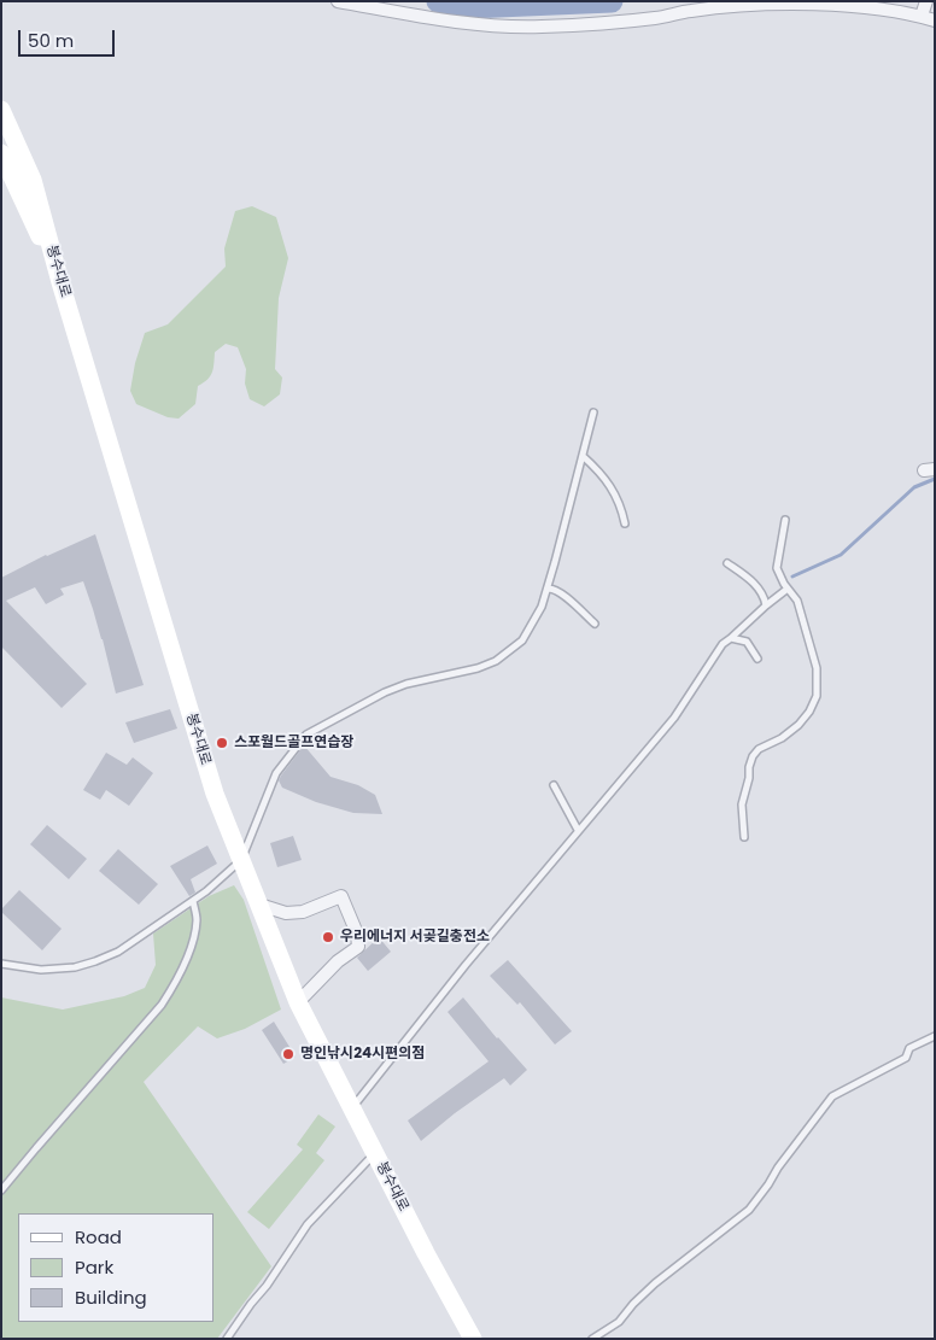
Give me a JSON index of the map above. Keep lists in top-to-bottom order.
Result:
{
  "streets": {
    "main road": ["봉수대로"]
  },
  "places": ["스포월드골프연습장", "우리에너지 서곶길충전소", "명인낚시24시편의점"],
  "legend": ["Road", "Park", "Building"],
  "scale_bar": "50 m"
}
